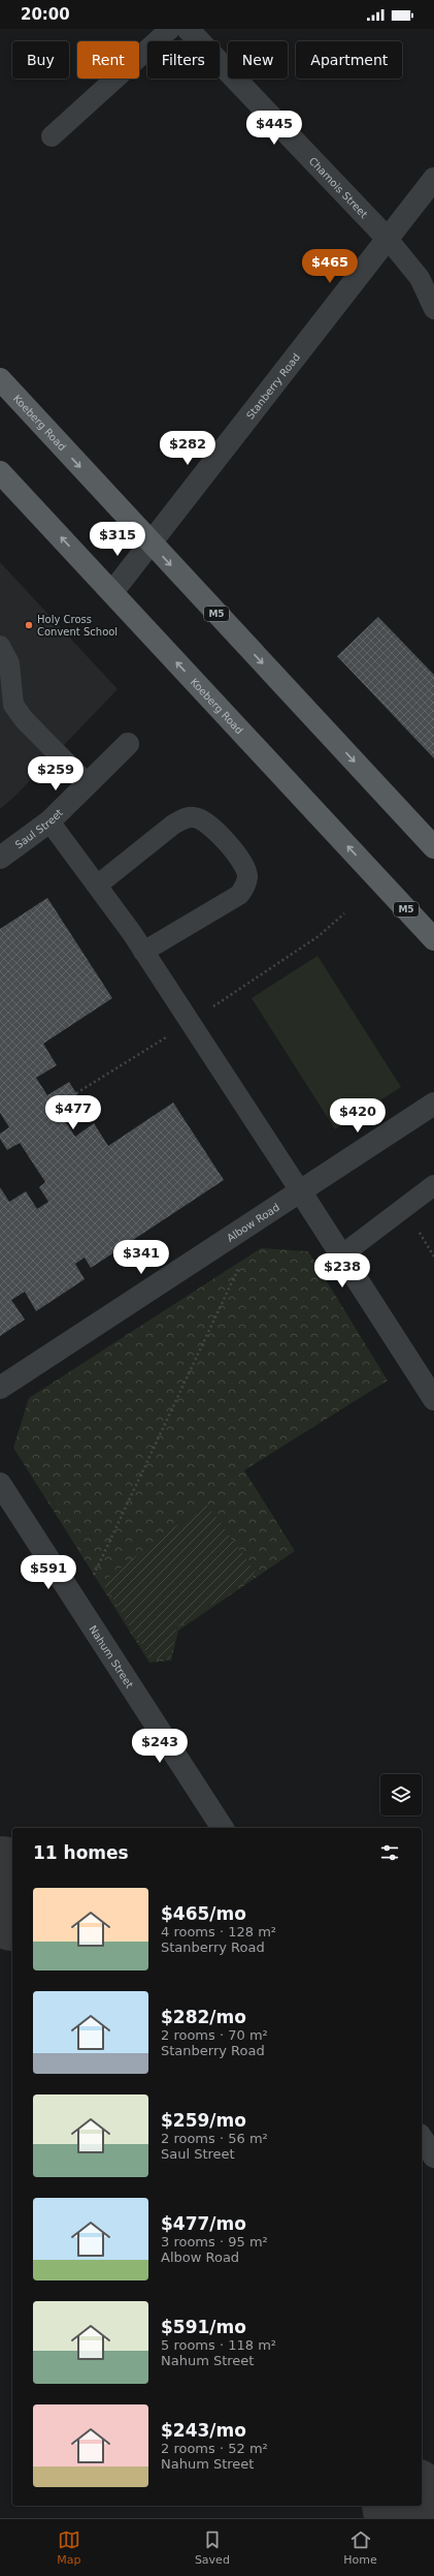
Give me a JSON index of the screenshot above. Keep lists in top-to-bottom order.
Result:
{
  "streets": {
    "main road": ["Koeberg Road", "M5"],
    "street": [
      "Chamois Street",
      "Stanberry Road",
      "Saul Street",
      "Albow Road",
      "Nahum Street"
    ]
  },
  "crossings": [
    ["Chamois Street", "Stanberry Road"],
    ["Stanberry Road", "Koeberg Road"]
  ],
  "places": ["Holy Cross Convent School"],
  "page": {
    "status": "20:00",
    "chip": [
      "Buy",
      "Rent",
      "Filters",
      "New",
      "Apartment"
    ],
    "price": [
      "$445",
      "$465",
      "$282",
      "$315",
      "$259",
      "$477",
      "$420",
      "$341",
      "$238",
      "$591",
      "$243"
    ],
    "heading": "11 homes",
    "list": [
      {
        "name": "$465/mo",
        "note": "4 rooms · 128 m² · Stanberry Road"
      },
      {
        "name": "$282/mo",
        "note": "2 rooms · 70 m² · Stanberry Road"
      },
      {
        "name": "$259/mo",
        "note": "2 rooms · 56 m² · Saul Street"
      },
      {
        "name": "$477/mo",
        "note": "3 rooms · 95 m² · Albow Road"
      },
      {
        "name": "$591/mo",
        "note": "5 rooms · 118 m² · Nahum Street"
      },
      {
        "name": "$243/mo",
        "note": "2 rooms · 52 m² · Nahum Street"
      }
    ],
    "tabs": ["Map", "Saved", "Home"]
  }
}
